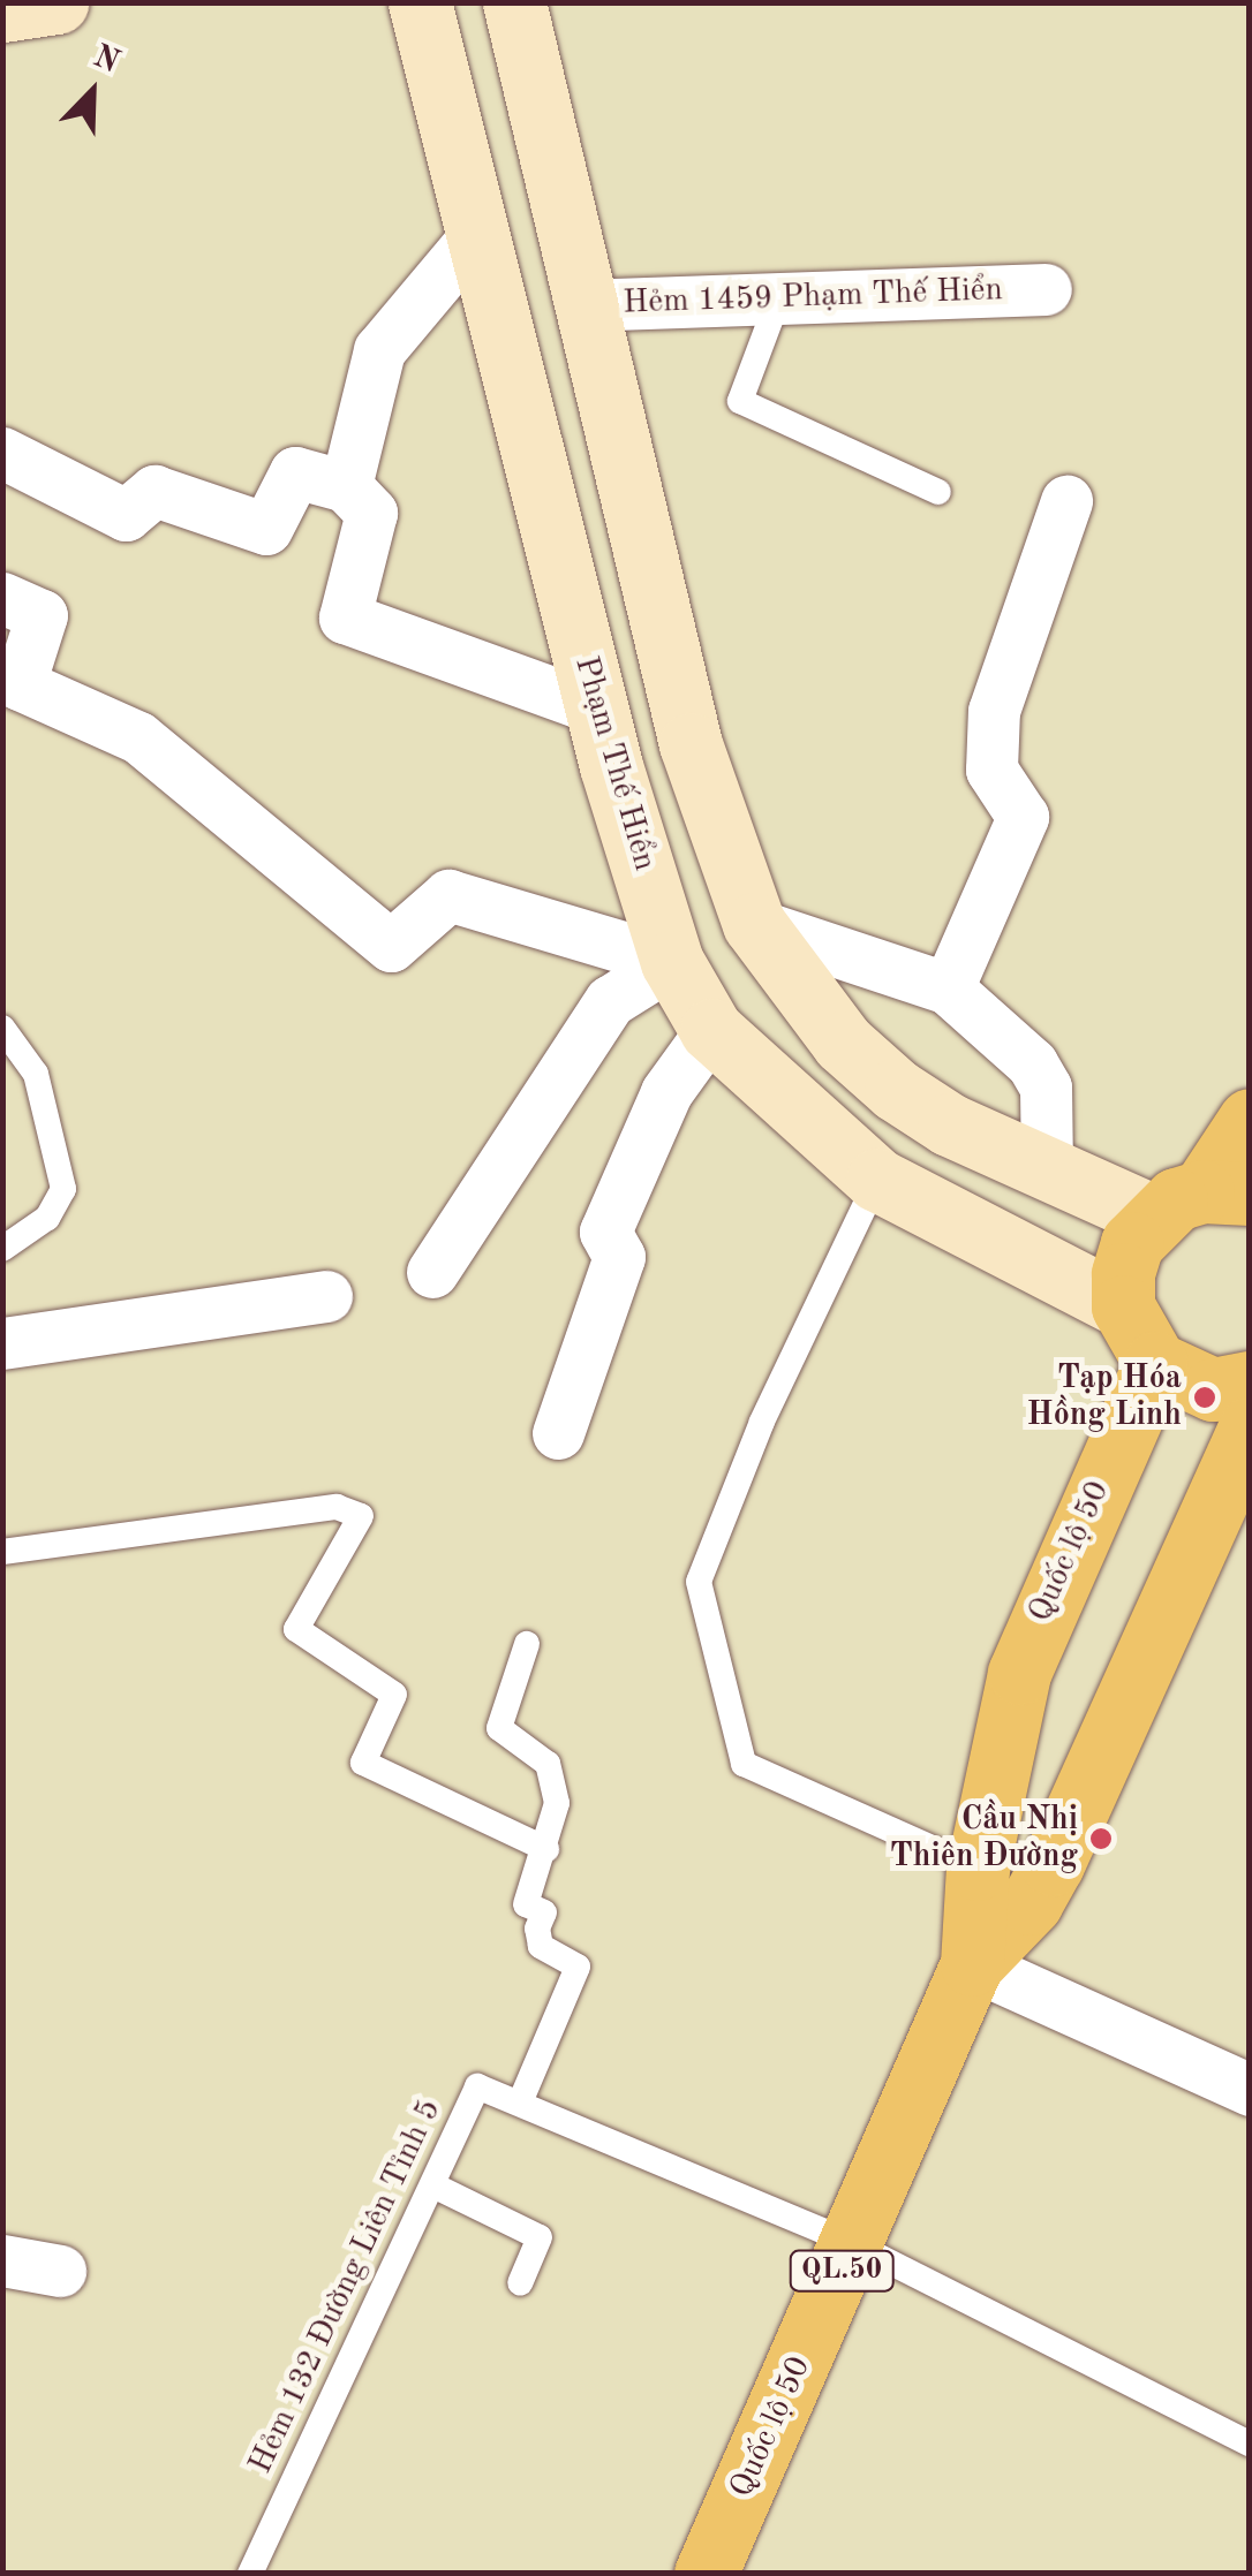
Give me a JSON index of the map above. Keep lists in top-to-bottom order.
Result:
{
  "streets": {
    "main road": ["Phạm Thế Hiển", "Quốc lộ 50", "QL.50"],
    "street": ["Hẻm 1459 Phạm Thế Hiển"],
    "lane": ["Hẻm 132 Đường Liên Tỉnh 5"]
  },
  "crossings": [
    ["Quốc lộ 50", "Hẻm 132 Đường Liên Tỉnh 5"]
  ],
  "places": ["Tạp Hóa Hồng Linh", "Cầu Nhị Thiên Đường"],
  "north": "top right"
}
